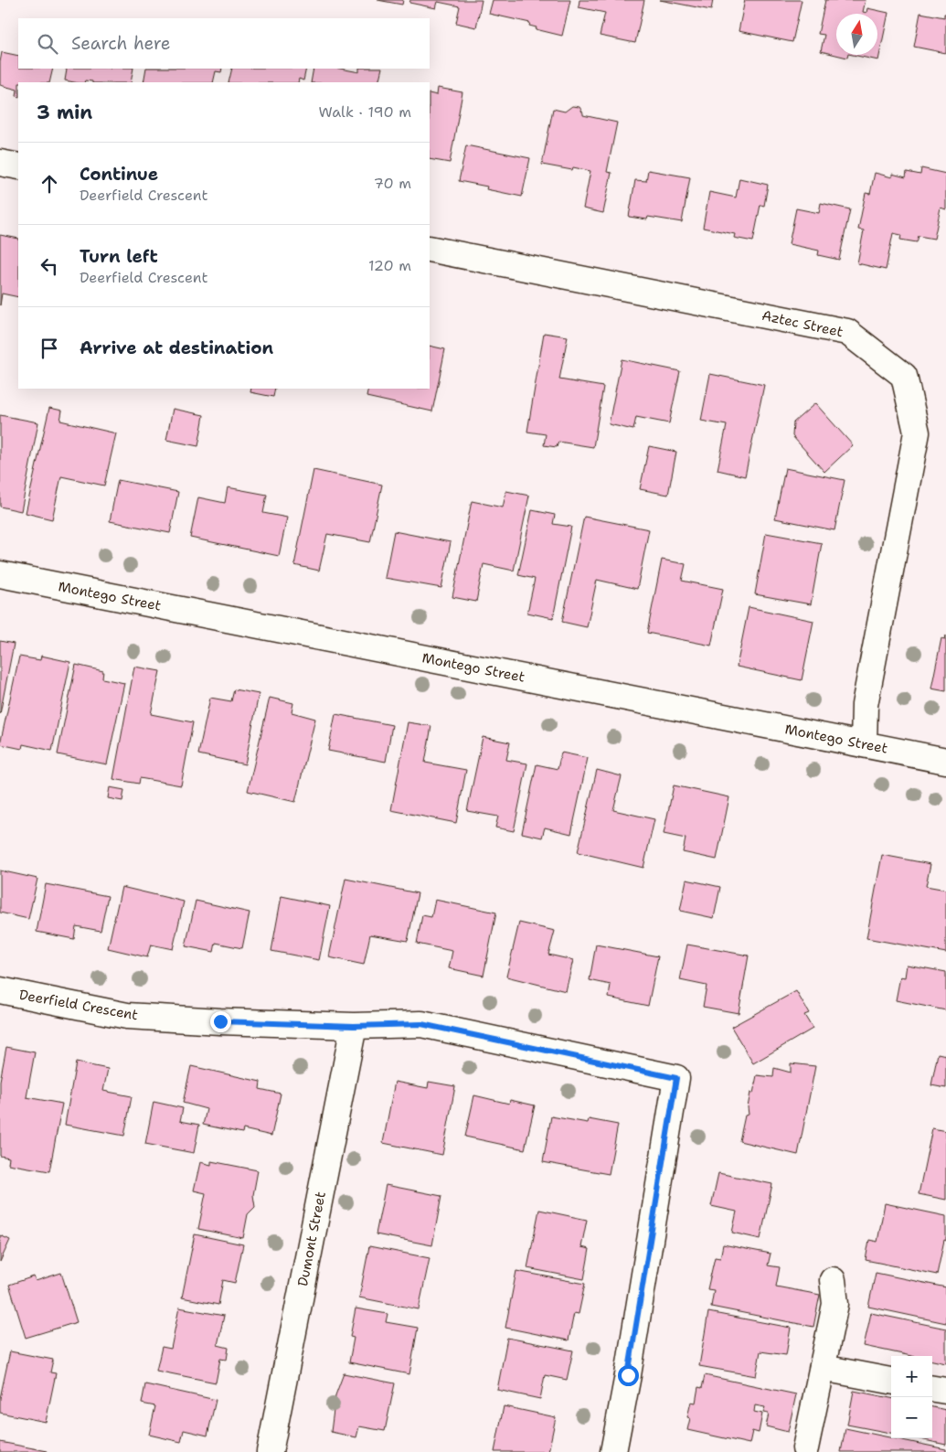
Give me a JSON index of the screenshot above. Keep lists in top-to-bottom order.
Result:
{
  "streets": {
    "street": [
      "Aztec Street",
      "Montego Street",
      "Deerfield Crescent",
      "Dumont Street"
    ]
  },
  "crossings": [
    ["Aztec Street", "Montego Street"],
    ["Deerfield Crescent", "Dumont Street"]
  ],
  "north": "top",
  "page": {
    "search": "Search here",
    "heading": ["3 min", "Walk · 190 m"],
    "list": [
      ["Continue", "Deerfield Crescent", "70 m"],
      ["Turn left", "Deerfield Crescent", "120 m"],
      "Arrive at destination"
    ],
    "map_buttons": ["+", "−"]
  }
}
